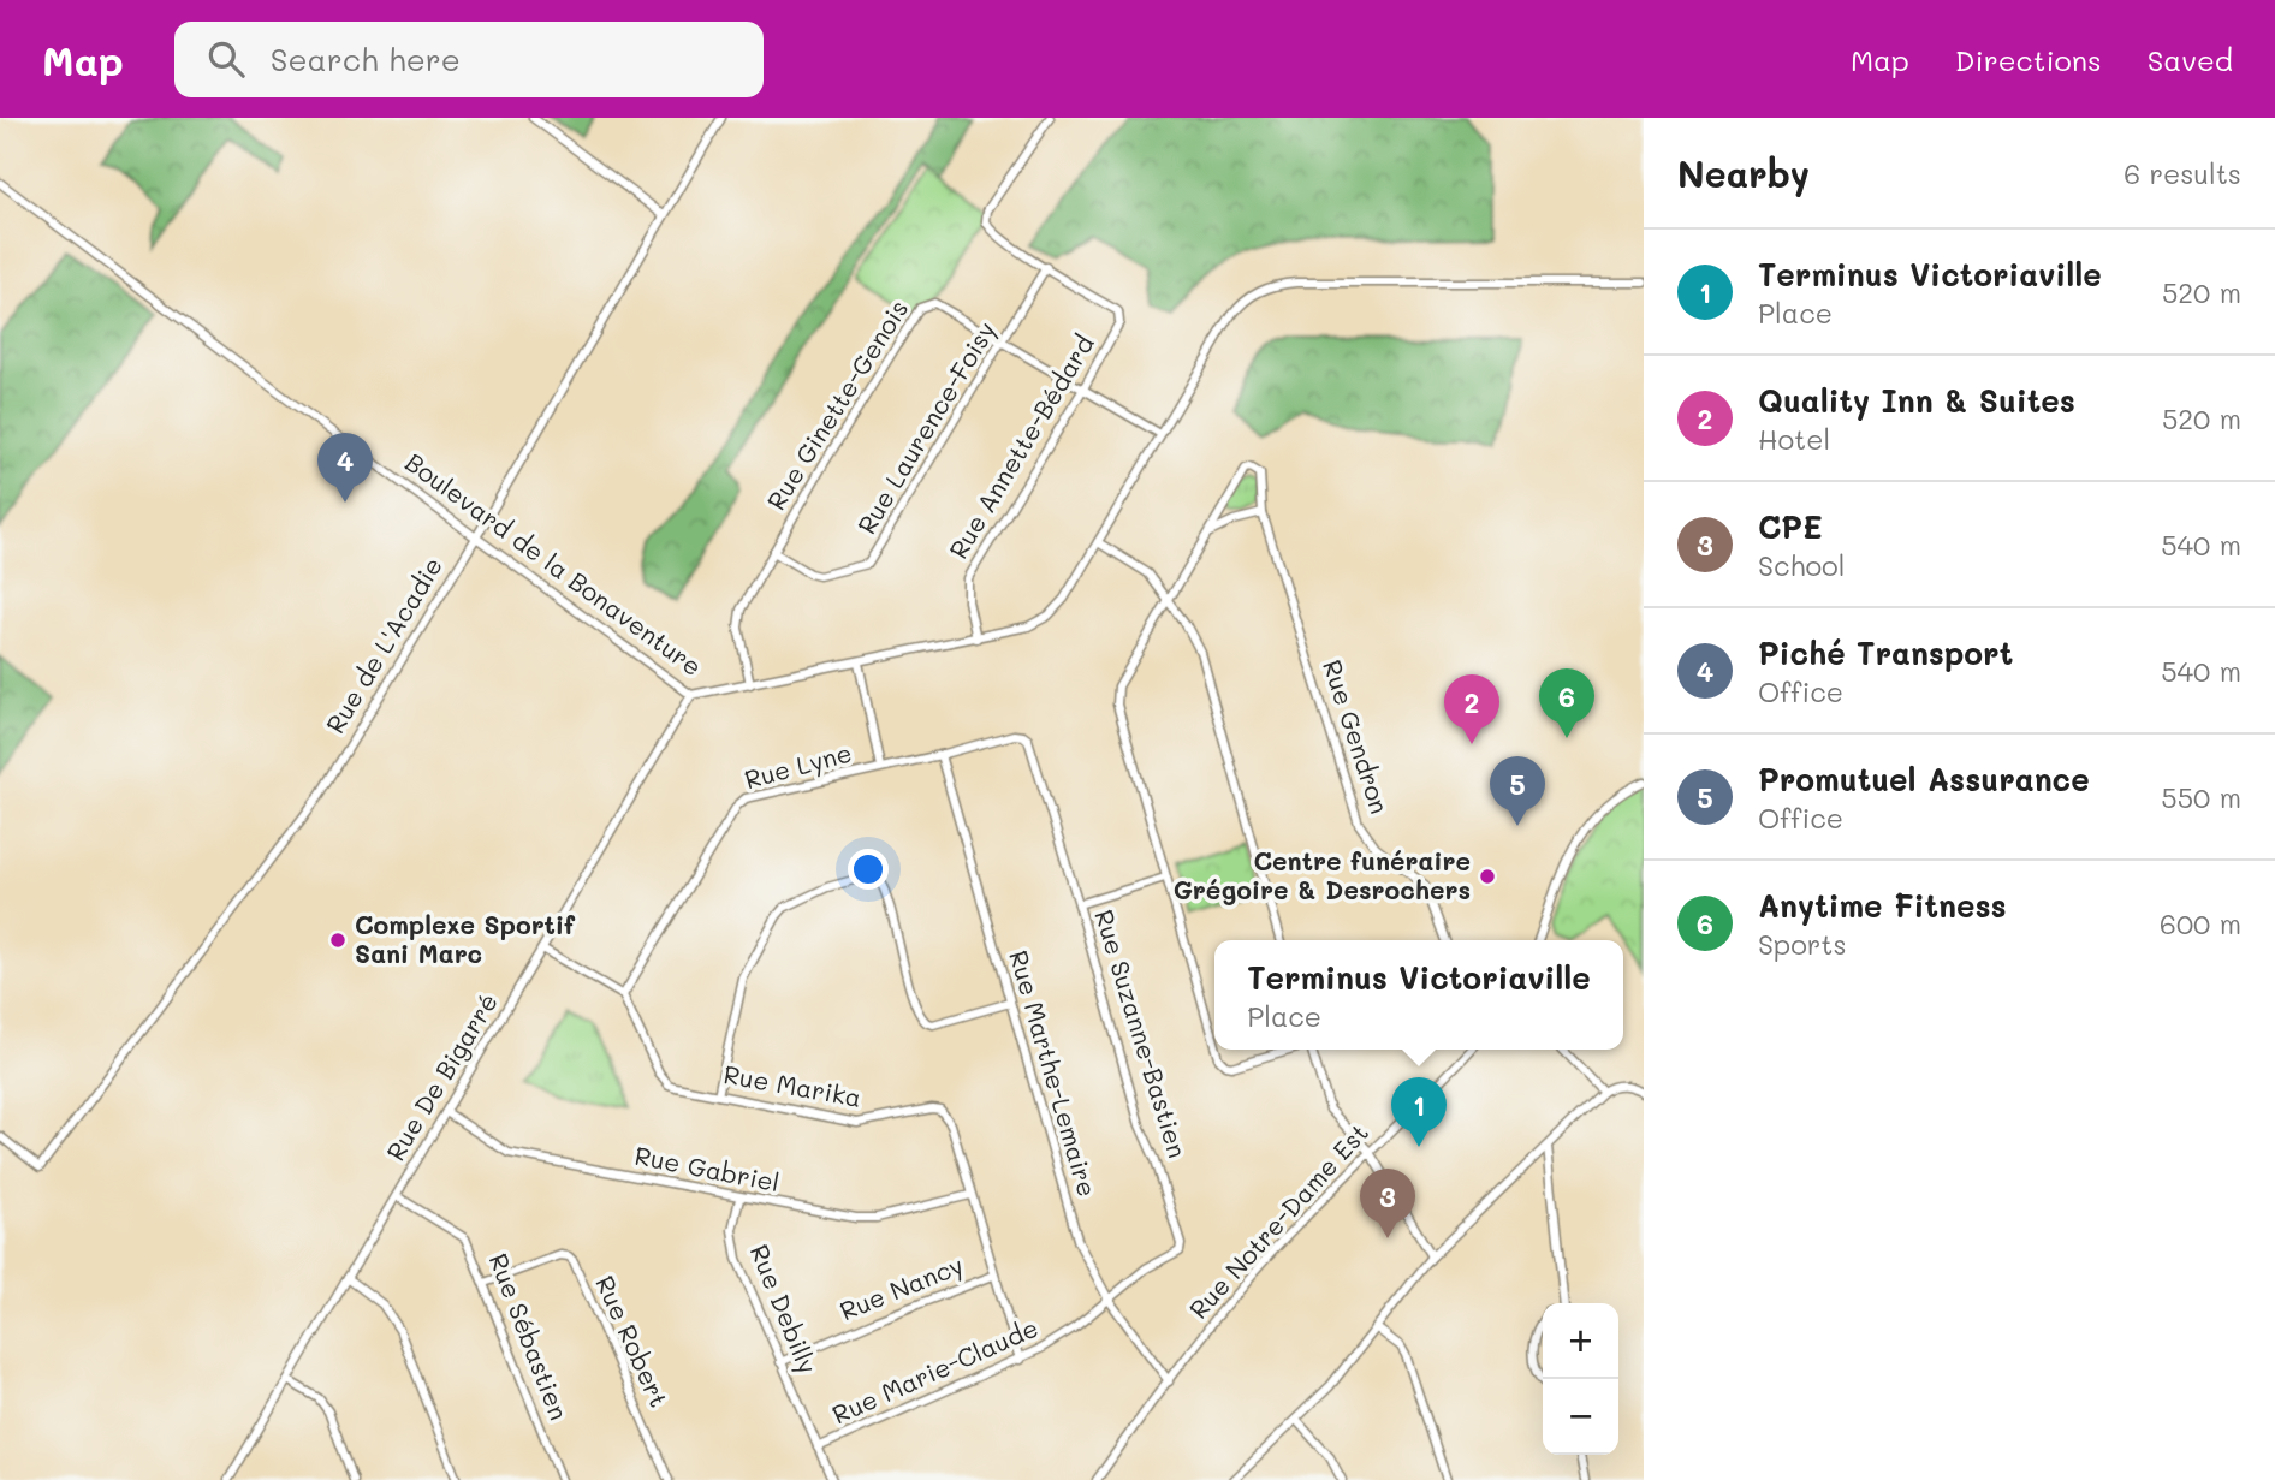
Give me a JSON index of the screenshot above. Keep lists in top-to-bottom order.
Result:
{
  "streets": {
    "street": [
      "Rue Ginette-Genois",
      "Rue Laurence-Foisy",
      "Rue Annette-Bédard",
      "Boulevard de la Bonaventure",
      "Rue de L'Acadie",
      "Rue Gendron",
      "Rue Lyne",
      "Rue Suzanne-Bastien",
      "Rue Marthe-Lemaire",
      "Rue De Bigarré",
      "Rue Marika",
      "Rue Gabriel",
      "Rue Notre-Dame Est",
      "Rue Nancy",
      "Rue Debilly",
      "Rue Sébastien",
      "Rue Robert",
      "Rue Marie-Claude"
    ]
  },
  "crossings": [
    ["Rue Ginette-Genois", "Rue Laurence-Foisy"],
    ["Rue Ginette-Genois", "Rue Annette-Bédard"],
    ["Rue Ginette-Genois", "Boulevard de la Bonaventure"],
    ["Rue Laurence-Foisy", "Rue Annette-Bédard"],
    ["Rue Annette-Bédard", "Boulevard de la Bonaventure"],
    ["Boulevard de la Bonaventure", "Rue de L'Acadie"],
    ["Boulevard de la Bonaventure", "Rue De Bigarré"],
    ["Rue Lyne", "Rue Suzanne-Bastien"],
    ["Rue Lyne", "Rue Marthe-Lemaire"],
    ["Rue Lyne", "Rue Marika"],
    ["Rue Suzanne-Bastien", "Rue Marthe-Lemaire"],
    ["Rue Suzanne-Bastien", "Rue Marie-Claude"],
    ["Rue Marthe-Lemaire", "Rue Notre-Dame Est"],
    ["Rue Marthe-Lemaire", "Rue Marie-Claude"],
    ["Rue De Bigarré", "Rue Gabriel"],
    ["Rue De Bigarré", "Rue Sébastien"],
    ["Rue Marika", "Rue Gabriel"],
    ["Rue Marika", "Rue Nancy"],
    ["Rue Marika", "Rue Marie-Claude"],
    ["Rue Gabriel", "Rue Debilly"],
    ["Rue Nancy", "Rue Debilly"],
    ["Rue Debilly", "Rue Marie-Claude"],
    ["Rue Sébastien", "Rue Robert"]
  ],
  "places": ["Centre funéraire Grégoire & Desrochers", "Complexe Sportif Sani Marc"],
  "page": {
    "header": "Map",
    "search": "Search here",
    "nav": ["Map", "Directions", "Saved"],
    "heading": ["Nearby", "6 results"],
    "list": [
      {
        "mark": "1",
        "name": "Terminus Victoriaville",
        "note": "Place",
        "value": "520 m"
      },
      {
        "mark": "2",
        "name": "Quality Inn & Suites",
        "note": "Hotel",
        "value": "520 m"
      },
      {
        "mark": "3",
        "name": "CPE",
        "note": "School",
        "value": "540 m"
      },
      {
        "mark": "4",
        "name": "Piché Transport",
        "note": "Office",
        "value": "540 m"
      },
      {
        "mark": "5",
        "name": "Promutuel Assurance",
        "note": "Office",
        "value": "550 m"
      },
      {
        "mark": "6",
        "name": "Anytime Fitness",
        "note": "Sports",
        "value": "600 m"
      }
    ],
    "pins": [
      "4",
      "6",
      "2",
      "5",
      "1",
      "3"
    ],
    "popup": ["Terminus Victoriaville", "Place"],
    "map_buttons": ["+", "−"]
  }
}
